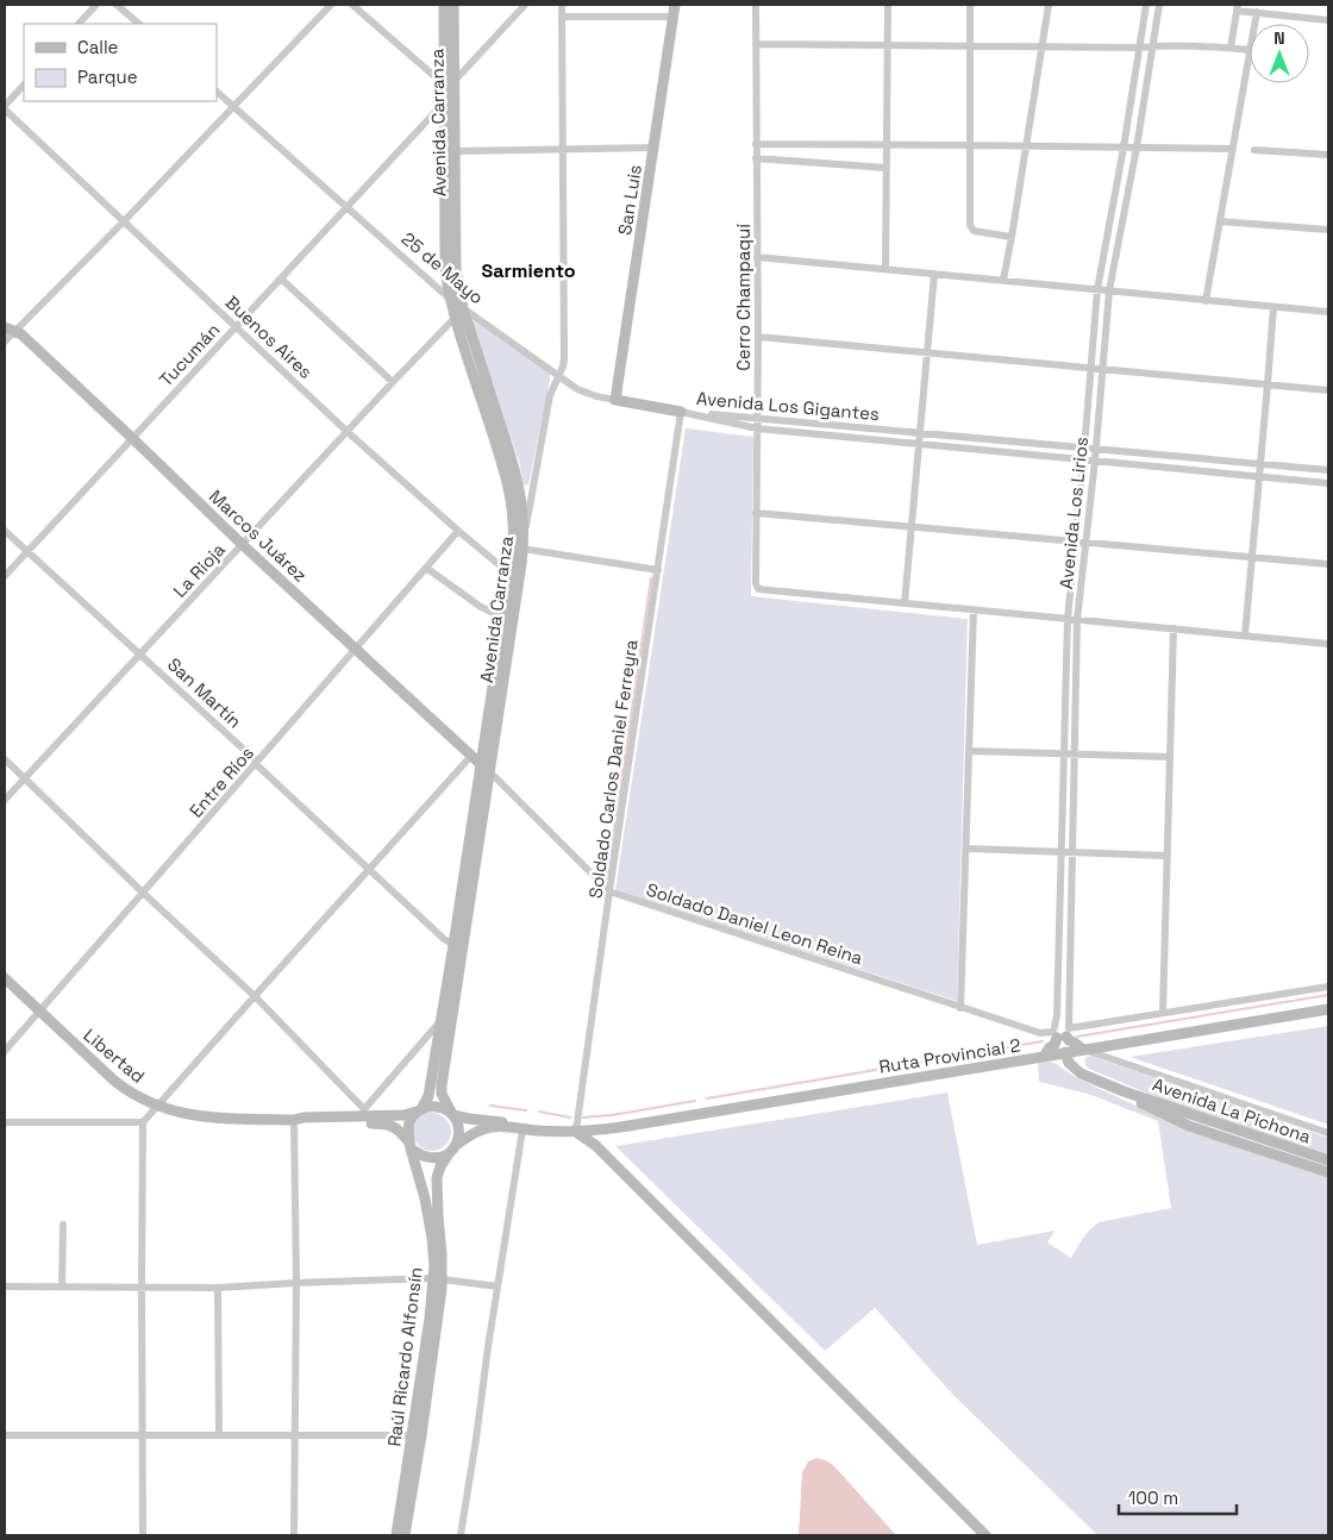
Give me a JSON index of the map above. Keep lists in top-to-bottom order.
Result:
{
  "streets": {
    "main road": [
      "Avenida Carranza",
      "San Luis",
      "25 de Mayo",
      "Marcos Juárez",
      "Libertad",
      "Ruta Provincial 2",
      "Avenida La Pichona",
      "Raúl Ricardo Alfonsín"
    ],
    "street": [
      "Cerro Champaquí",
      "Buenos Aires",
      "Tucumán",
      "Avenida Los Gigantes",
      "Avenida Los Lirios",
      "La Rioja",
      "San Martín",
      "Soldado Carlos Daniel Ferreyra",
      "Entre Ríos",
      "Soldado Daniel Leon Reina"
    ]
  },
  "crossings": [
    ["Avenida Carranza", "25 de Mayo"],
    ["Avenida Carranza", "Buenos Aires"],
    ["Avenida Carranza", "Tucumán"],
    ["Avenida Carranza", "Marcos Juárez"],
    ["Avenida Carranza", "La Rioja"],
    ["Avenida Carranza", "San Martín"],
    ["Avenida Carranza", "Soldado Daniel Leon Reina"],
    ["Avenida Carranza", "Libertad"],
    ["Avenida Carranza", "Raúl Ricardo Alfonsín"],
    ["San Luis", "25 de Mayo"],
    ["25 de Mayo", "Tucumán"],
    ["25 de Mayo", "Avenida Los Gigantes"],
    ["25 de Mayo", "La Rioja"],
    ["25 de Mayo", "Soldado Carlos Daniel Ferreyra"],
    ["Cerro Champaquí", "Avenida Los Gigantes"],
    ["Buenos Aires", "Tucumán"],
    ["Buenos Aires", "La Rioja"],
    ["Buenos Aires", "Entre Ríos"],
    ["Tucumán", "Marcos Juárez"],
    ["Tucumán", "San Martín"],
    ["Avenida Los Gigantes", "Avenida Los Lirios"],
    ["Avenida Los Gigantes", "Soldado Carlos Daniel Ferreyra"],
    ["Avenida Los Lirios", "Soldado Daniel Leon Reina"],
    ["Marcos Juárez", "La Rioja"],
    ["Marcos Juárez", "Entre Ríos"],
    ["Marcos Juárez", "Soldado Daniel Leon Reina"],
    ["La Rioja", "San Martín"],
    ["San Martín", "Entre Ríos"],
    ["Soldado Carlos Daniel Ferreyra", "Soldado Daniel Leon Reina"],
    ["Soldado Carlos Daniel Ferreyra", "Ruta Provincial 2"],
    ["Entre Ríos", "Libertad"],
    ["Libertad", "Raúl Ricardo Alfonsín"],
    ["Ruta Provincial 2", "Avenida La Pichona"]
  ],
  "districts": ["Sarmiento"],
  "legend": ["Calle", "Parque"],
  "scale_bar": "100 m",
  "north": "top"
}
